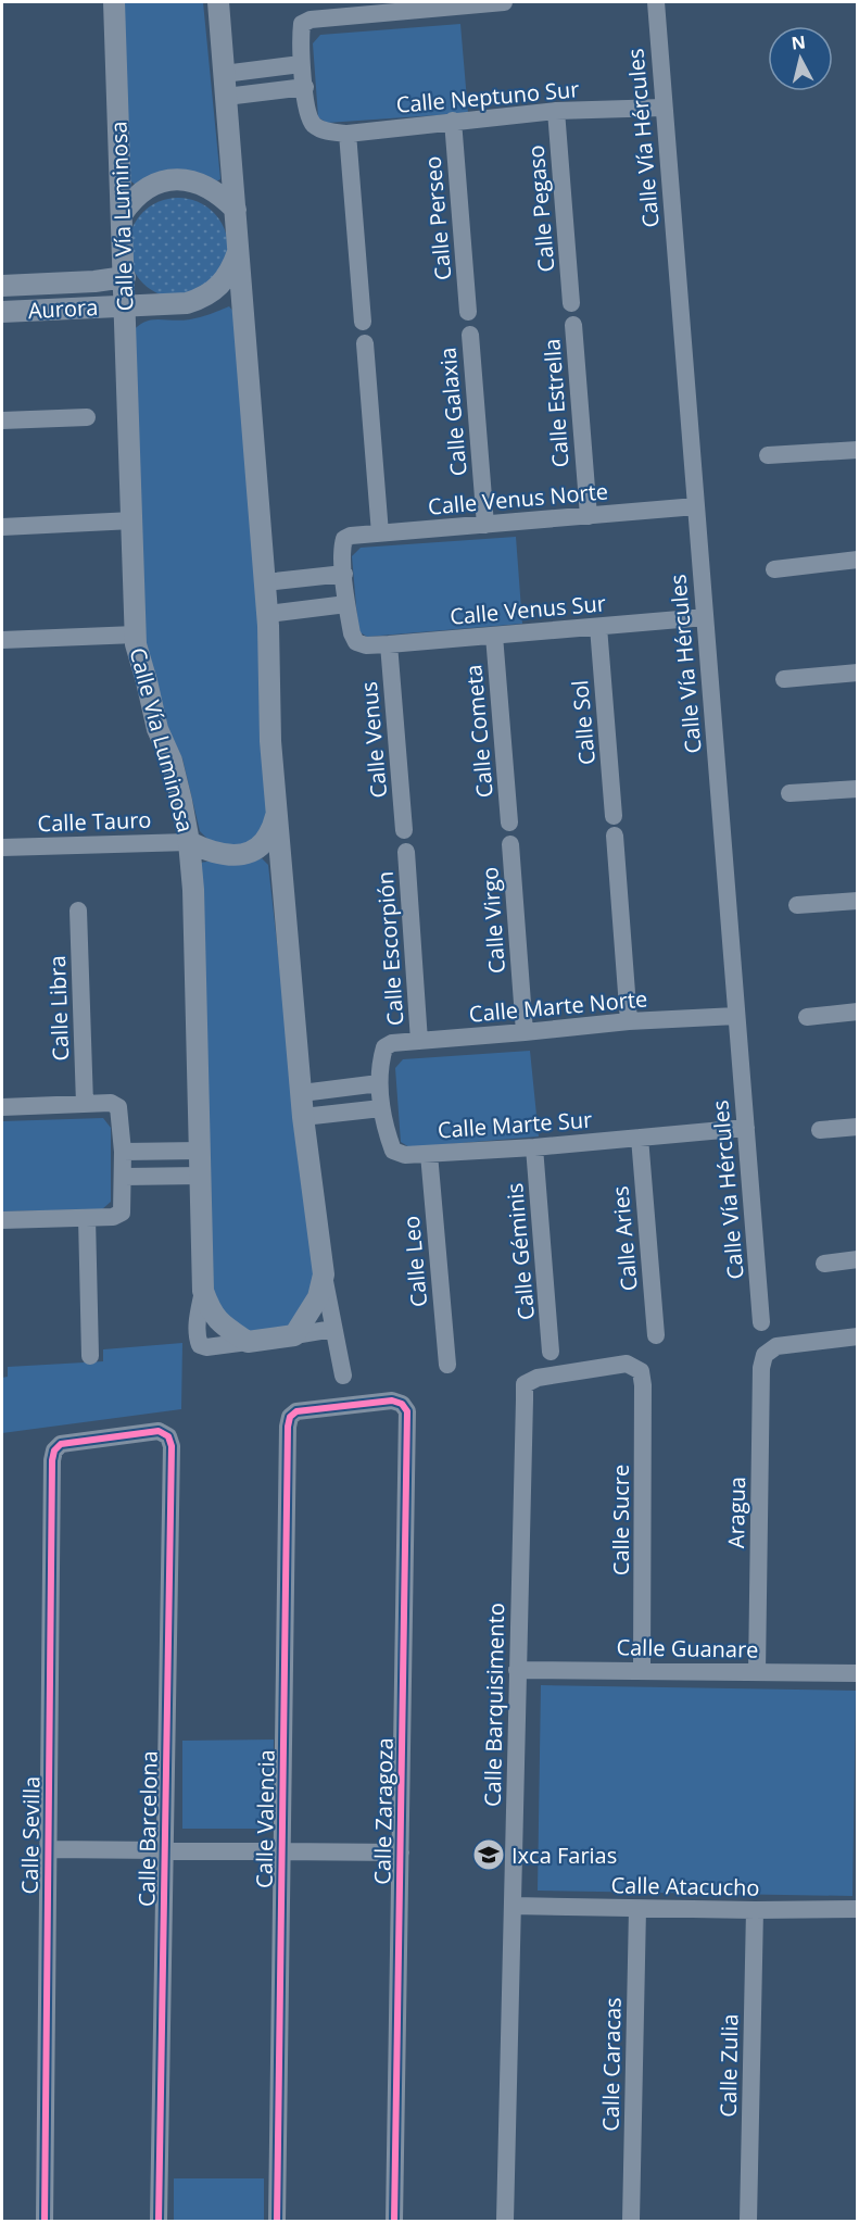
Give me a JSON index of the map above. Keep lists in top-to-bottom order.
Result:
{
  "streets": {
    "street": [
      "Calle Neptuno Sur",
      "Calle Vía Hércules",
      "Calle Pegaso",
      "Calle Vía Luminosa",
      "Calle Perseo",
      "Aurora",
      "Calle Estrella",
      "Calle Galaxia",
      "Calle Venus Norte",
      "Calle Venus Sur",
      "Calle Sol",
      "Calle Cometa",
      "Calle Venus",
      "Calle Tauro",
      "Calle Virgo",
      "Calle Escorpión",
      "Calle Marte Norte",
      "Calle Libra",
      "Calle Marte Sur",
      "Calle Aries",
      "Calle Géminis",
      "Calle Leo",
      "Aragua",
      "Calle Sucre",
      "Calle Guanare",
      "Calle Barquisimento",
      "Calle Zaragoza",
      "Calle Valencia",
      "Calle Barcelona",
      "Calle Sevilla",
      "Calle Atacucho",
      "Calle Caracas",
      "Calle Zulia"
    ]
  },
  "crossings": [
    ["Calle Neptuno Sur", "Calle Vía Hércules"],
    ["Calle Neptuno Sur", "Calle Pegaso"],
    ["Calle Neptuno Sur", "Calle Perseo"],
    ["Calle Vía Hércules", "Calle Venus Norte"],
    ["Calle Vía Hércules", "Calle Venus Sur"],
    ["Calle Vía Hércules", "Calle Marte Norte"],
    ["Calle Vía Hércules", "Calle Marte Sur"],
    ["Calle Vía Luminosa", "Aurora"],
    ["Calle Vía Luminosa", "Calle Tauro"],
    ["Calle Estrella", "Calle Venus Norte"],
    ["Calle Galaxia", "Calle Venus Norte"],
    ["Calle Venus Sur", "Calle Sol"],
    ["Calle Venus Sur", "Calle Cometa"],
    ["Calle Venus Sur", "Calle Venus"],
    ["Calle Virgo", "Calle Marte Norte"],
    ["Calle Escorpión", "Calle Marte Norte"],
    ["Calle Marte Norte", "Calle Marte Sur"],
    ["Calle Marte Sur", "Calle Aries"],
    ["Calle Marte Sur", "Calle Géminis"],
    ["Calle Marte Sur", "Calle Leo"],
    ["Aragua", "Calle Guanare"],
    ["Calle Sucre", "Calle Guanare"],
    ["Calle Sucre", "Calle Barquisimento"],
    ["Calle Guanare", "Calle Barquisimento"],
    ["Calle Barquisimento", "Calle Atacucho"],
    ["Calle Zaragoza", "Calle Valencia"],
    ["Calle Barcelona", "Calle Sevilla"],
    ["Calle Atacucho", "Calle Caracas"],
    ["Calle Atacucho", "Calle Zulia"]
  ],
  "places": {
    "school or university": ["Ixca Farias"]
  },
  "north": "top"
}
